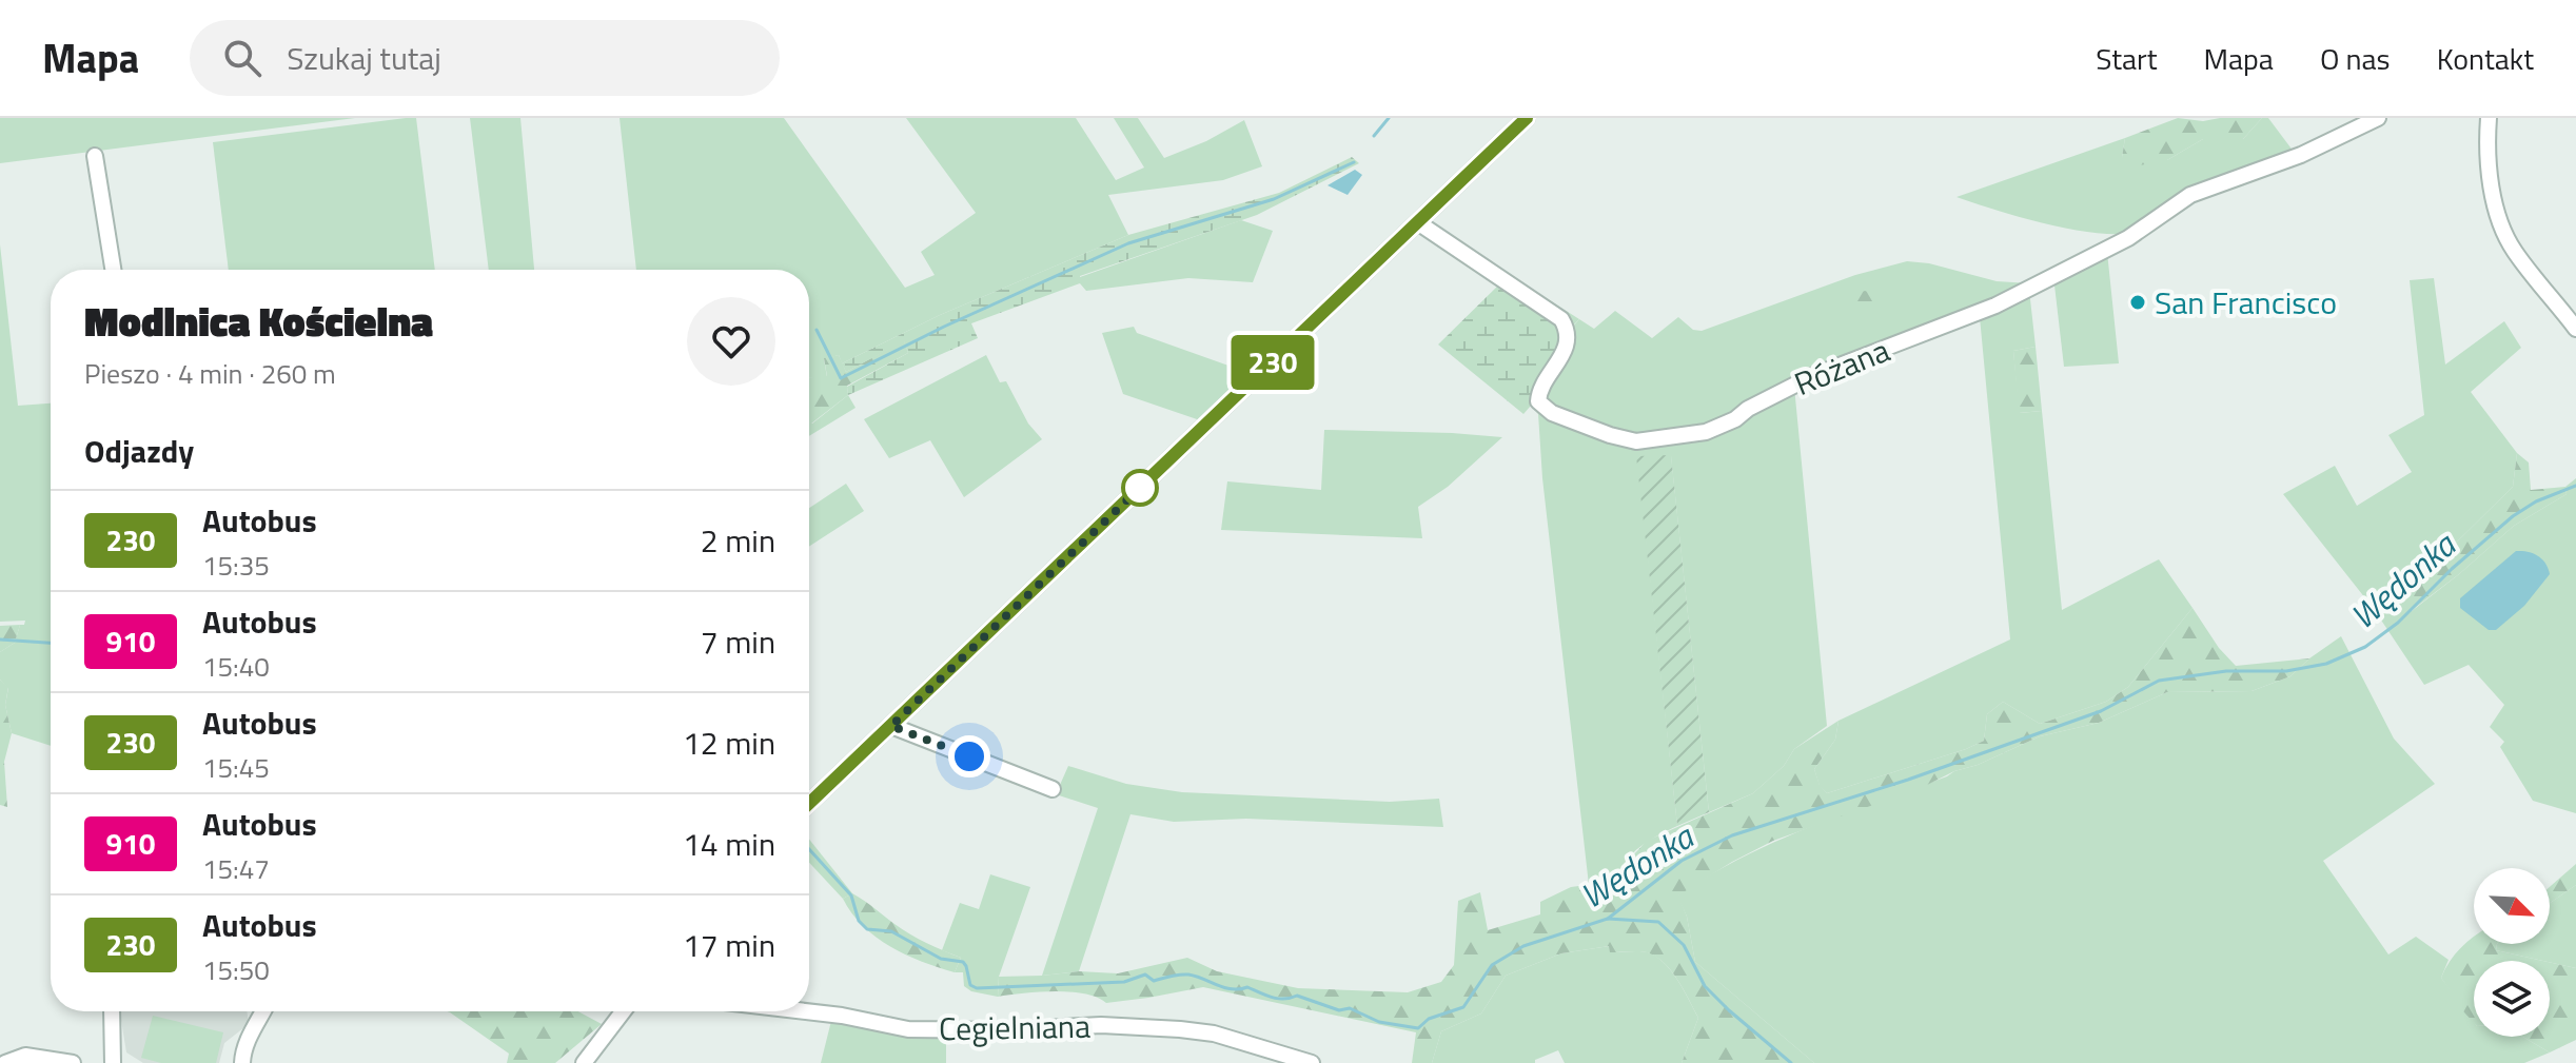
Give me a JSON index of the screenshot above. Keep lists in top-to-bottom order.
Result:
{
  "streets": {
    "street": ["Różana", "Cegielniana"]
  },
  "water": ["Wędonka"],
  "places": ["San Francisco"],
  "lines": ["bus line 230"],
  "north": "bottom right",
  "page": {
    "header": "Mapa",
    "search": "Szukaj tutaj",
    "nav": [
      "Start",
      "Mapa",
      "O nas",
      "Kontakt"
    ],
    "on_map": "230",
    "heading": [
      ["Modlnica Kościelna", "Pieszo · 4 min · 260 m"],
      "Odjazdy"
    ],
    "list": [
      {
        "mark": "230",
        "name": "Autobus",
        "note": "15:35",
        "value": "2 min"
      },
      {
        "mark": "910",
        "name": "Autobus",
        "note": "15:40",
        "value": "7 min"
      },
      {
        "mark": "230",
        "name": "Autobus",
        "note": "15:45",
        "value": "12 min"
      },
      {
        "mark": "910",
        "name": "Autobus",
        "note": "15:47",
        "value": "14 min"
      },
      {
        "mark": "230",
        "name": "Autobus",
        "note": "15:50",
        "value": "17 min"
      }
    ]
  }
}
